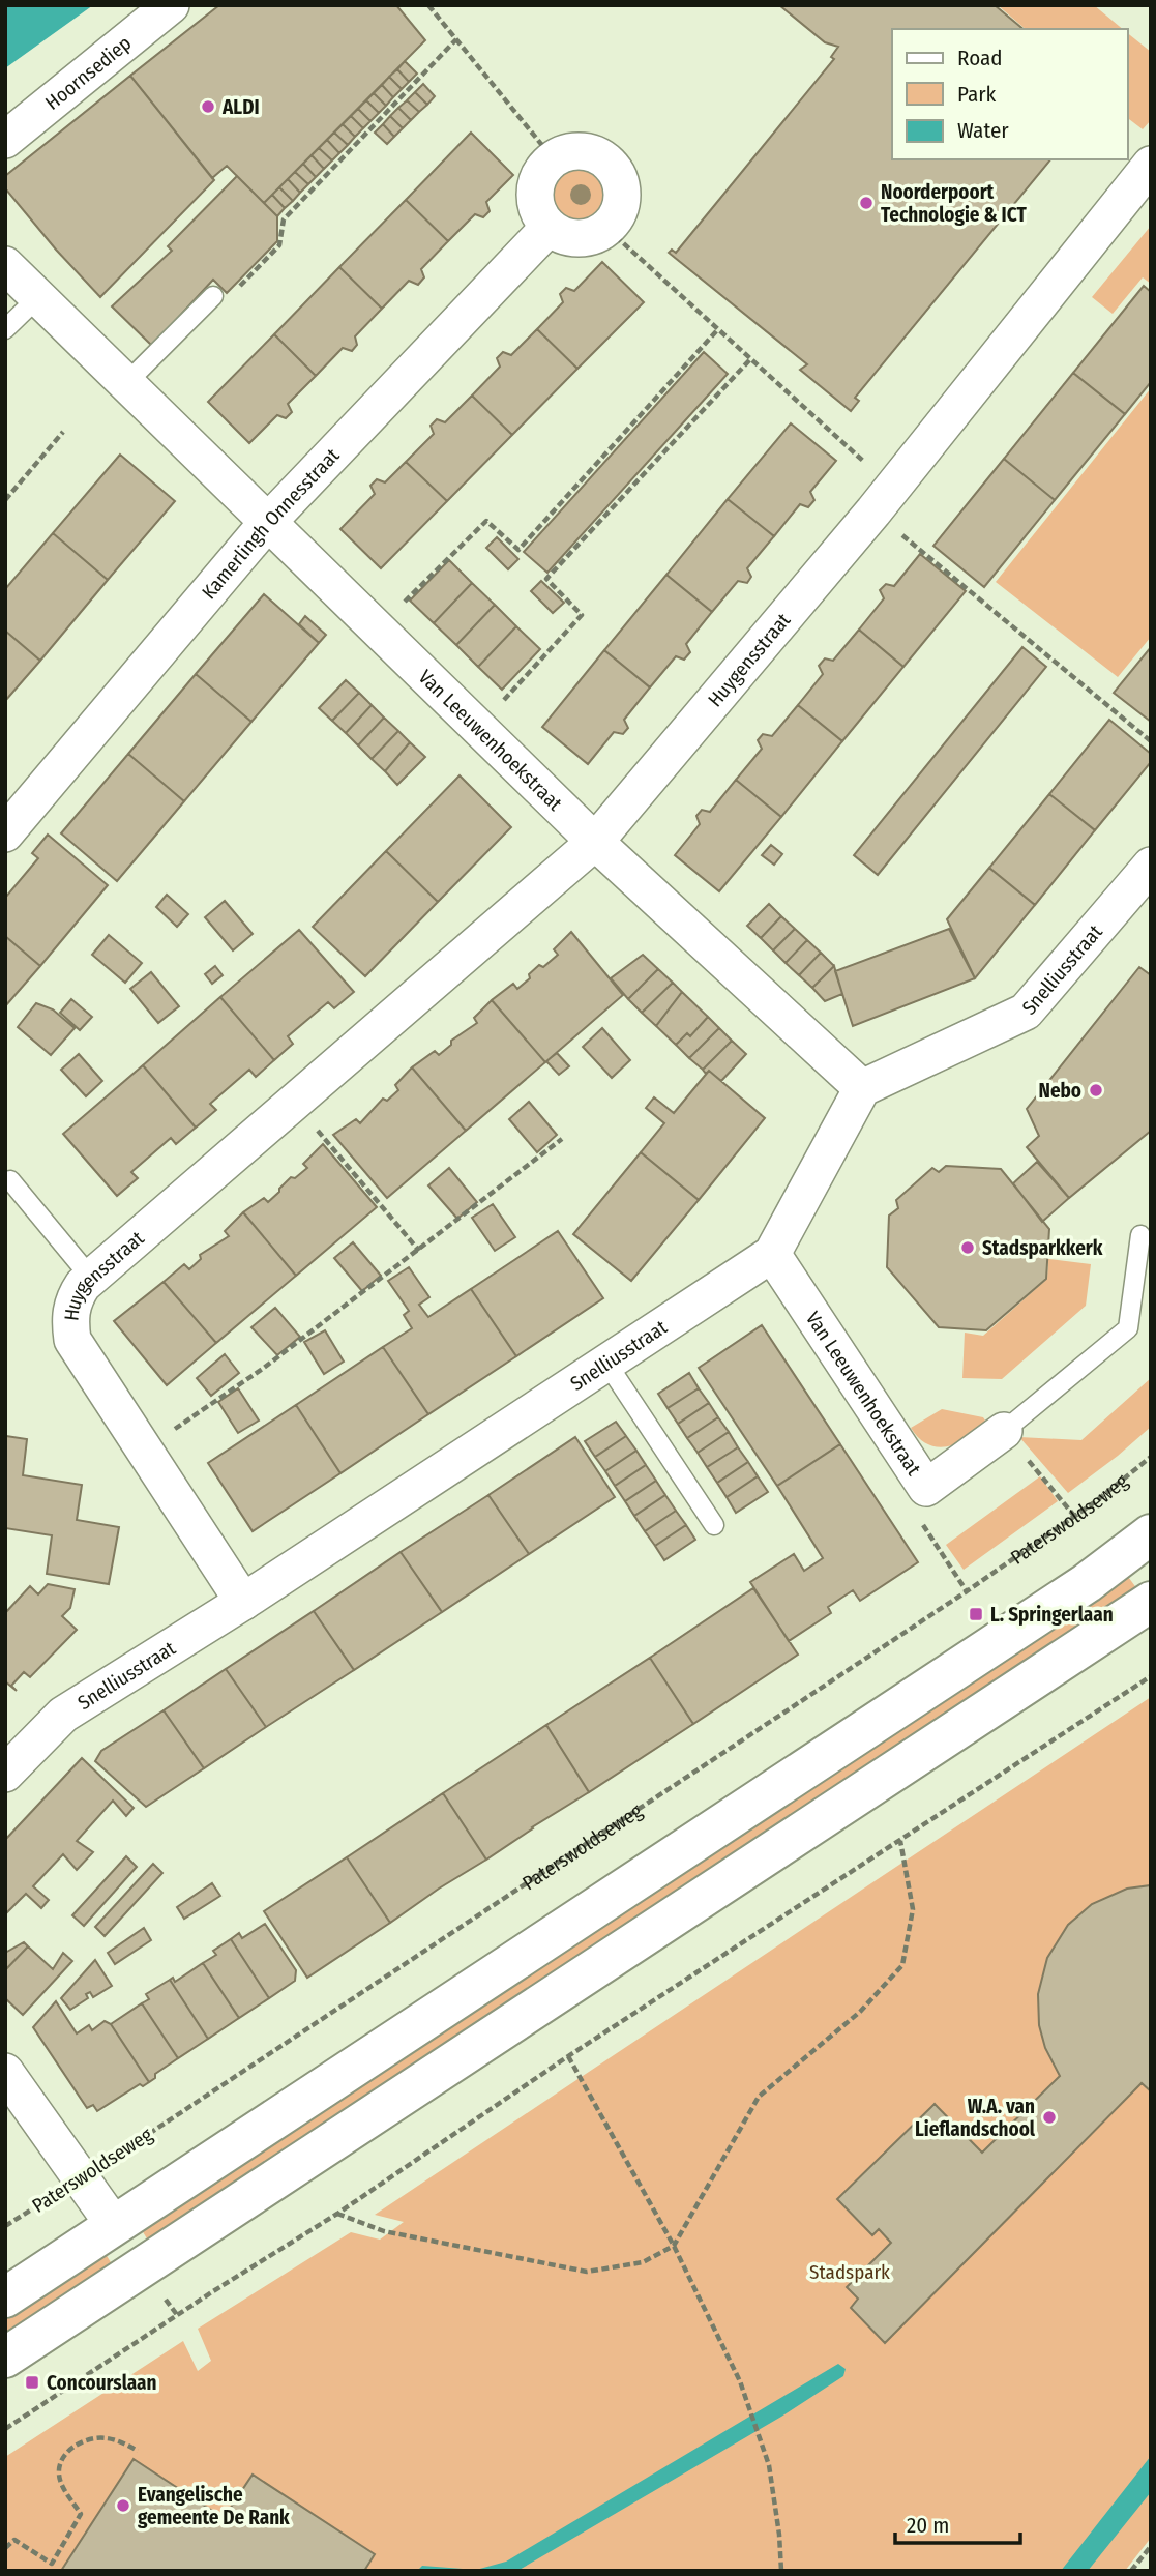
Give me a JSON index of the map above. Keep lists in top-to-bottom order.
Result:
{
  "streets": {
    "street": [
      "Hoornsediep",
      "Kamerlingh Onnesstraat",
      "Huygensstraat",
      "Van Leeuwenhoekstraat",
      "Snelliusstraat"
    ],
    "path": ["Paterswoldseweg"]
  },
  "crossings": [
    ["Kamerlingh Onnesstraat", "Van Leeuwenhoekstraat"],
    ["Huygensstraat", "Van Leeuwenhoekstraat"],
    ["Huygensstraat", "Snelliusstraat"],
    ["Van Leeuwenhoekstraat", "Snelliusstraat"]
  ],
  "parks": ["Stadspark"],
  "places": {
    "other": [
      "ALDI",
      "Noorderpoort Technologie & ICT",
      "Nebo",
      "Stadsparkkerk",
      "W.A. van Lieflandschool",
      "Evangelische gemeente De Rank"
    ],
    "transit": ["L. Springerlaan", "Concourslaan"]
  },
  "legend": ["Road", "Park", "Water"],
  "scale_bar": "20 m"
}
